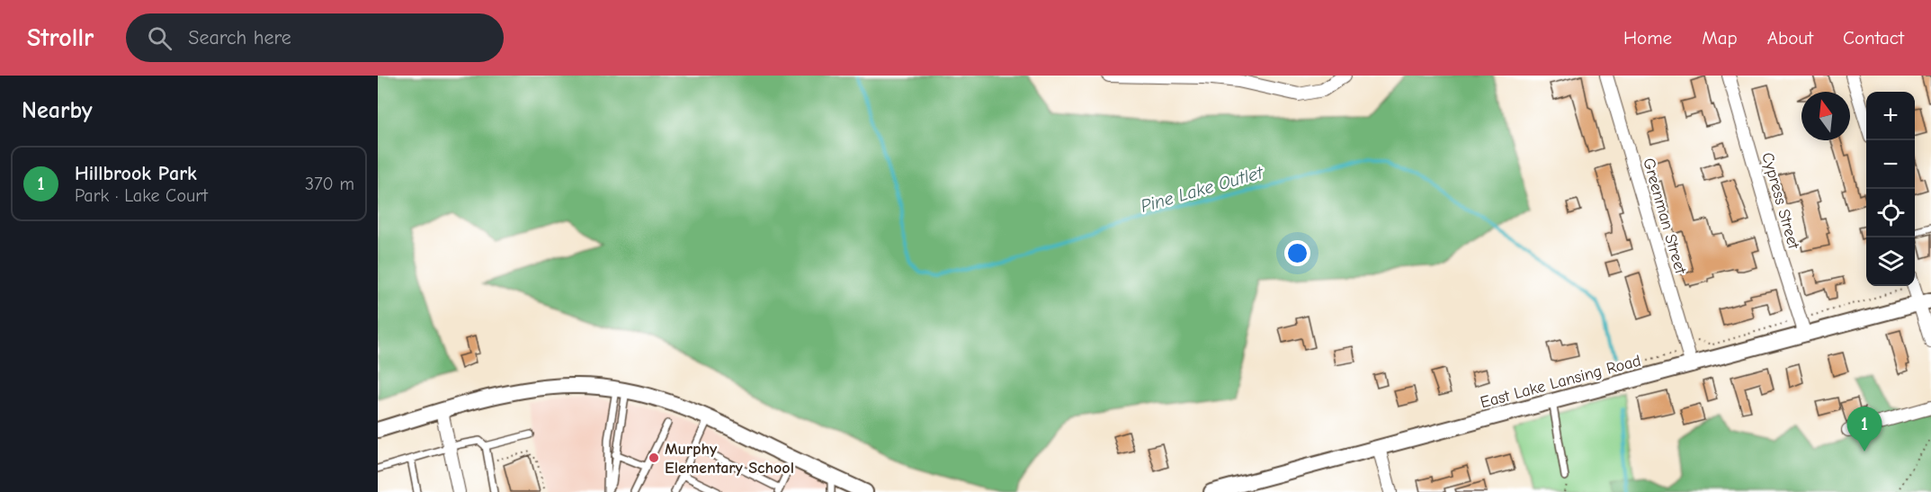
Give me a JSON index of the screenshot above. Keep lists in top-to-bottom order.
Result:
{
  "streets": {
    "street": ["Cypress Street", "Greenman Street", "East Lake Lansing Road"]
  },
  "crossings": [
    ["Cypress Street", "East Lake Lansing Road"],
    ["Greenman Street", "East Lake Lansing Road"]
  ],
  "water": ["Pine Lake Outlet"],
  "places": ["Murphy Elementary School"],
  "north": "top",
  "page": {
    "header": "Strollr",
    "search": "Search here",
    "nav": [
      "Home",
      "Map",
      "About",
      "Contact"
    ],
    "heading": "Nearby",
    "map_buttons": ["+", "−"],
    "list": [
      {
        "mark": "1",
        "name": "Hillbrook Park",
        "note": "Park · Lake Court",
        "value": "370 m"
      }
    ],
    "pins": "1"
  }
}
